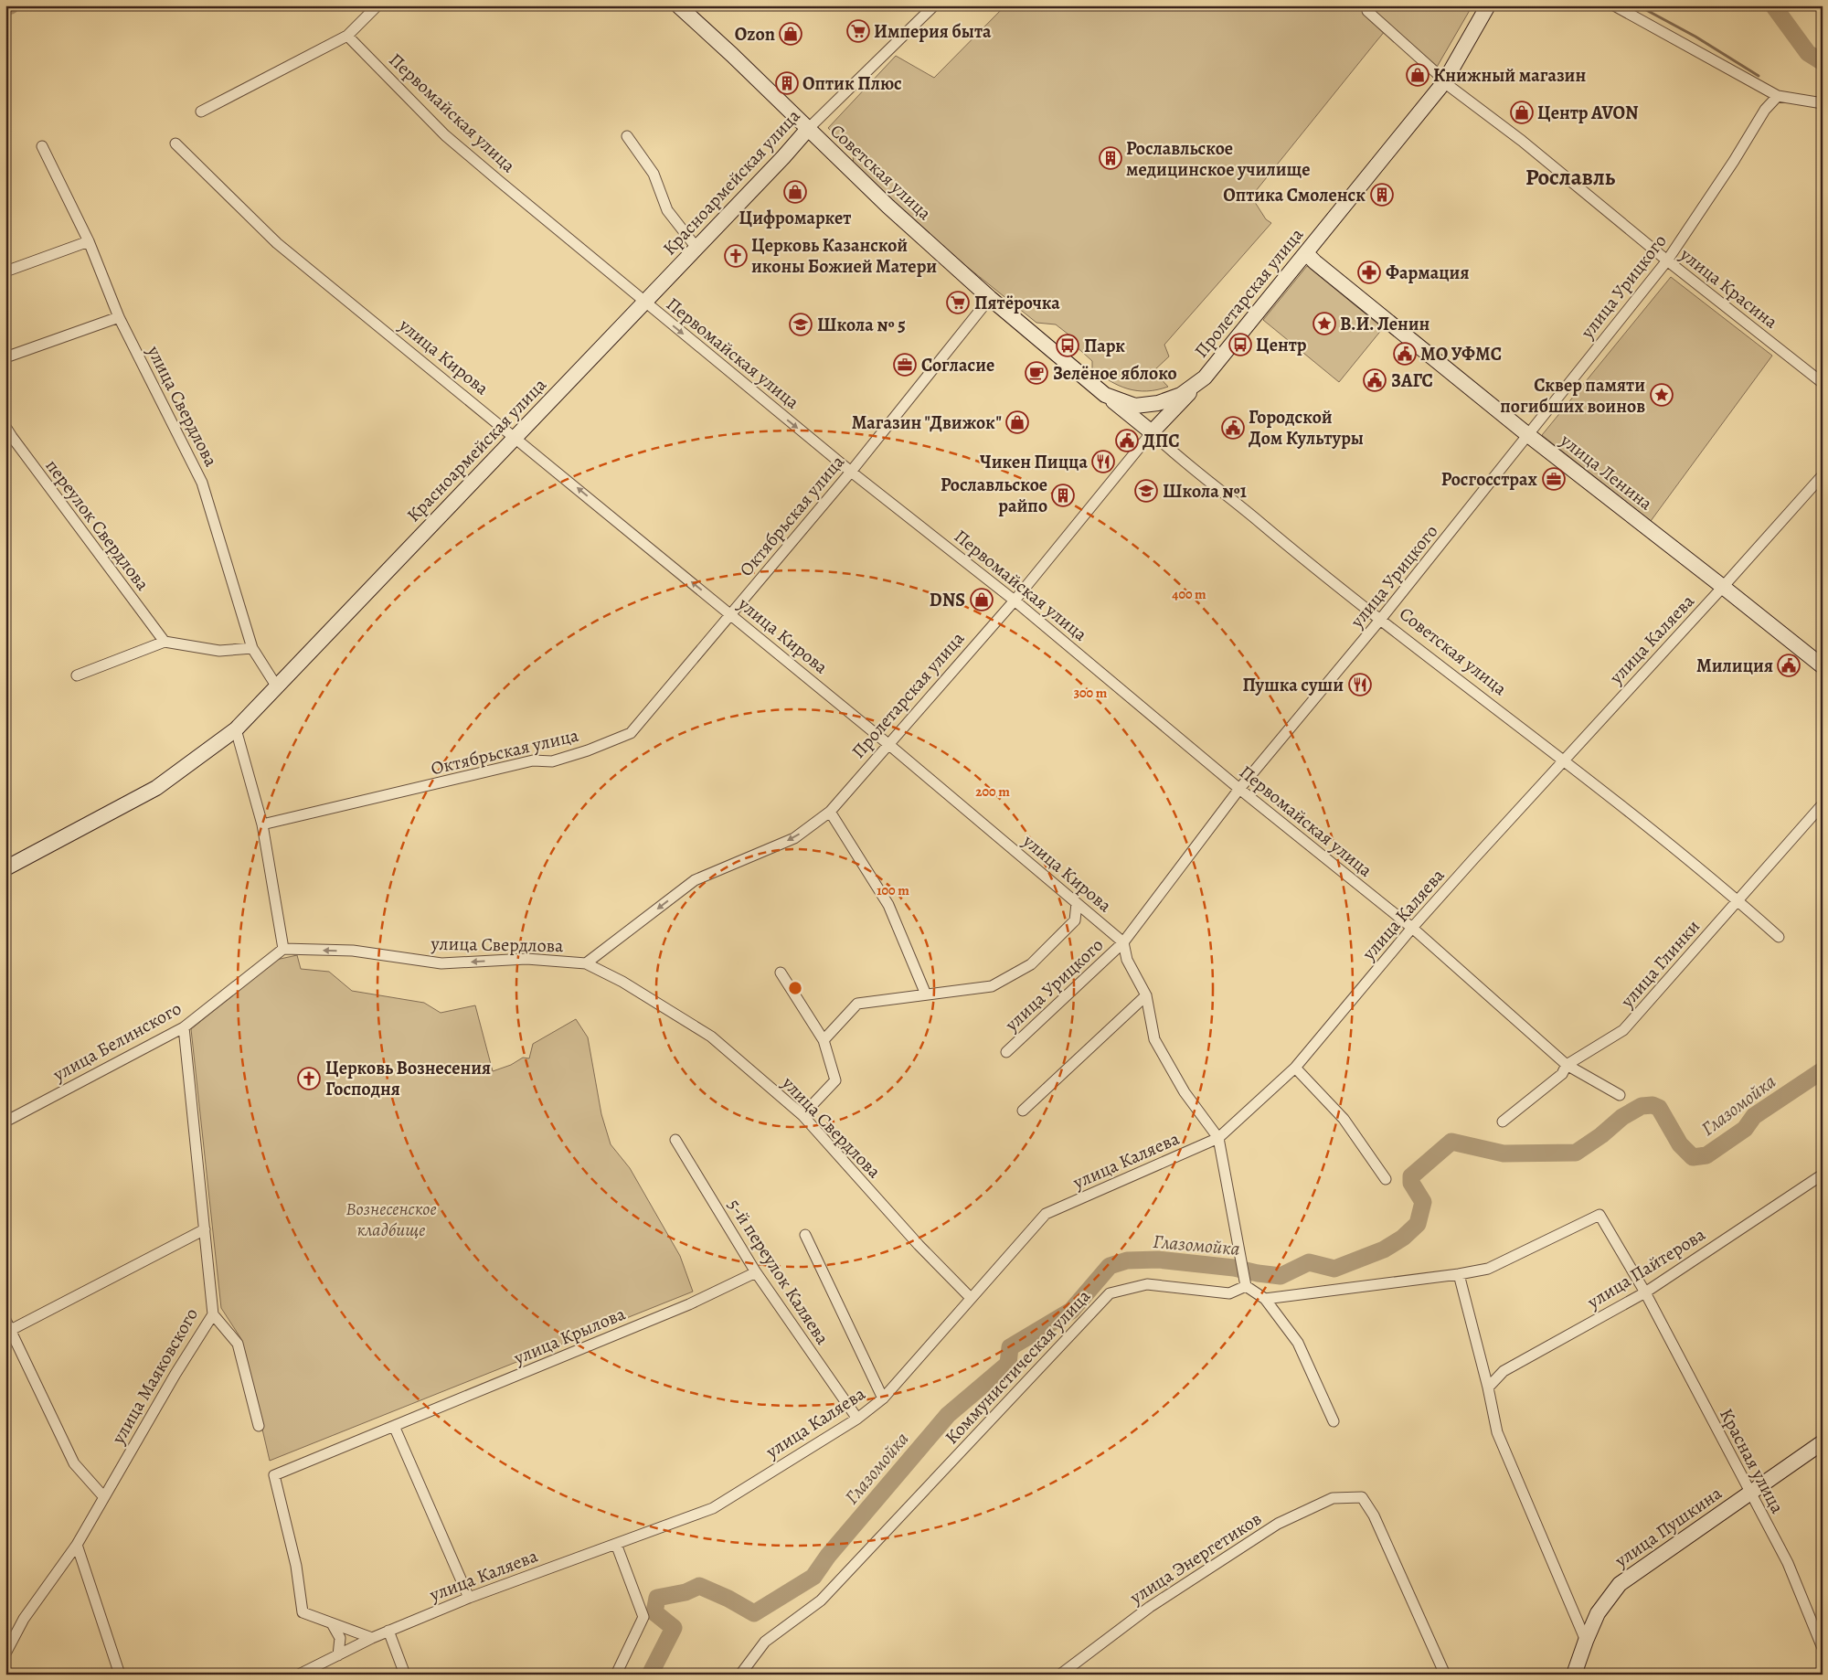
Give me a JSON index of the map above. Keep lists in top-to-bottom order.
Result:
{
  "streets": {
    "main road": [
      "Советская улица",
      "Красноармейская улица",
      "Пролетарская улица",
      "улица Ленина",
      "улица Пушкина"
    ],
    "street": [
      "Первомайская улица",
      "улица Урицкого",
      "улица Красина",
      "улица Кирова",
      "улица Свердлова",
      "Октябрьская улица",
      "переулок Свердлова",
      "улица Каляева",
      "улица Глинки",
      "улица Белинского",
      "улица Пайтерова",
      "5-й переулок Каляева",
      "улица Крылова",
      "Коммунистическая улица",
      "улица Маяковского",
      "Красная улица",
      "улица Энергетиков"
    ]
  },
  "crossings": [
    ["Первомайская улица", "Красноармейская улица"],
    ["Первомайская улица", "улица Урицкого"],
    ["Первомайская улица", "Пролетарская улица"],
    ["Первомайская улица", "Октябрьская улица"],
    ["Первомайская улица", "улица Каляева"],
    ["Первомайская улица", "улица Глинки"],
    ["Советская улица", "Красноармейская улица"],
    ["Советская улица", "улица Урицкого"],
    ["Советская улица", "Пролетарская улица"],
    ["Советская улица", "Октябрьская улица"],
    ["Советская улица", "улица Каляева"],
    ["Советская улица", "улица Глинки"],
    ["Красноармейская улица", "улица Кирова"],
    ["Красноармейская улица", "улица Свердлова"],
    ["улица Урицкого", "улица Красина"],
    ["улица Урицкого", "улица Кирова"],
    ["улица Урицкого", "улица Ленина"],
    ["улица Красина", "Пролетарская улица"],
    ["Пролетарская улица", "улица Кирова"],
    ["Пролетарская улица", "улица Свердлова"],
    ["Пролетарская улица", "улица Ленина"],
    ["улица Кирова", "Октябрьская улица"],
    ["улица Свердлова", "улица Каляева"],
    ["улица Свердлова", "улица Белинского"],
    ["улица Ленина", "улица Каляева"],
    ["улица Каляева", "5-й переулок Каляева"],
    ["улица Каляева", "улица Крылова"],
    ["улица Белинского", "улица Маяковского"],
    ["улица Пайтерова", "Красная улица"],
    ["5-й переулок Каляева", "улица Крылова"],
    ["Красная улица", "улица Пушкина"]
  ],
  "districts": ["Рославль"],
  "water": ["Глазомойка"],
  "parks": ["Вознесенское кладбище"],
  "places": {
    "supermarket": ["Империя быта", "Пятёрочка"],
    "shop": [
      "Ozon",
      "Книжный магазин",
      "Центр AVON",
      "Цифромаркет",
      "Магазин \"Движок\"",
      "DNS"
    ],
    "building": [
      "Оптик Плюс",
      "Рославльское медицинское училище",
      "Оптика Смоленск",
      "Рославльское райпо"
    ],
    "church": ["Церковь Казанской иконы Божией Матери", "Церковь Вознесения Господня"],
    "pharmacy": ["Фармация"],
    "place": ["В.И. Ленин", "Сквер памяти погибших воинов"],
    "school or university": ["Школа № 5", "Школа №1"],
    "bus stop": ["Центр", "Парк"],
    "public building": [
      "МО УФМС",
      "ЗАГС",
      "Городской Дом Культуры",
      "ДПС",
      "Милиция"
    ],
    "office": ["Согласие", "Росгосстрах"],
    "cafe": ["Зелёное яблоко"],
    "restaurant": ["Чикен Пицца", "Пушка суши"]
  },
  "rings": [
    "400 m",
    "300 m",
    "200 m",
    "100 m"
  ]
}
